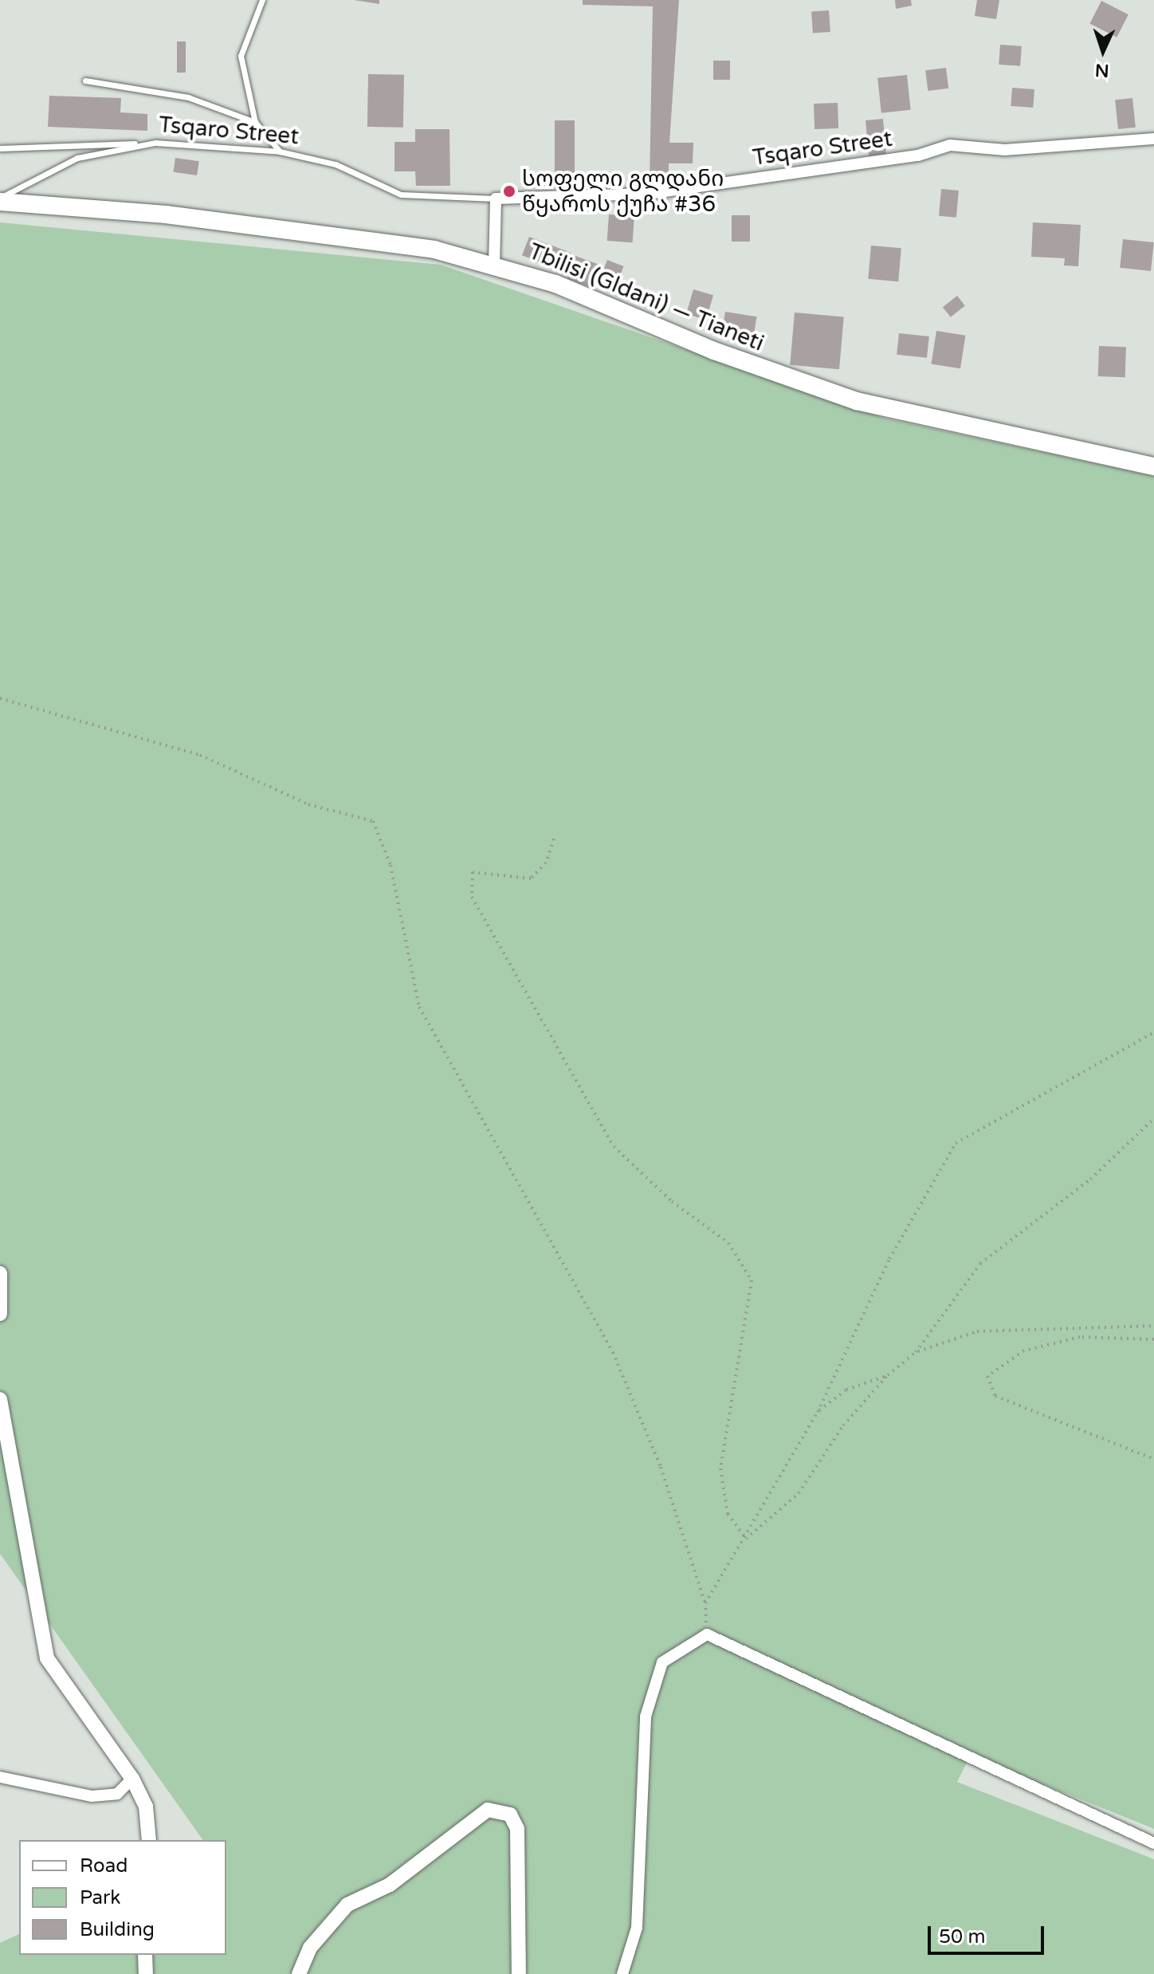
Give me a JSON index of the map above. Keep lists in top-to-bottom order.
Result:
{
  "streets": {
    "main road": ["Tbilisi (Gldani) — Tianeti"],
    "street": ["Tsqaro Street"]
  },
  "crossings": [
    ["Tsqaro Street", "Tbilisi (Gldani) — Tianeti"]
  ],
  "places": ["სოფელი გლდანი წყაროს ქუჩა #36"],
  "legend": ["Road", "Park", "Building"],
  "scale_bar": "50 m",
  "north": "bottom"
}
